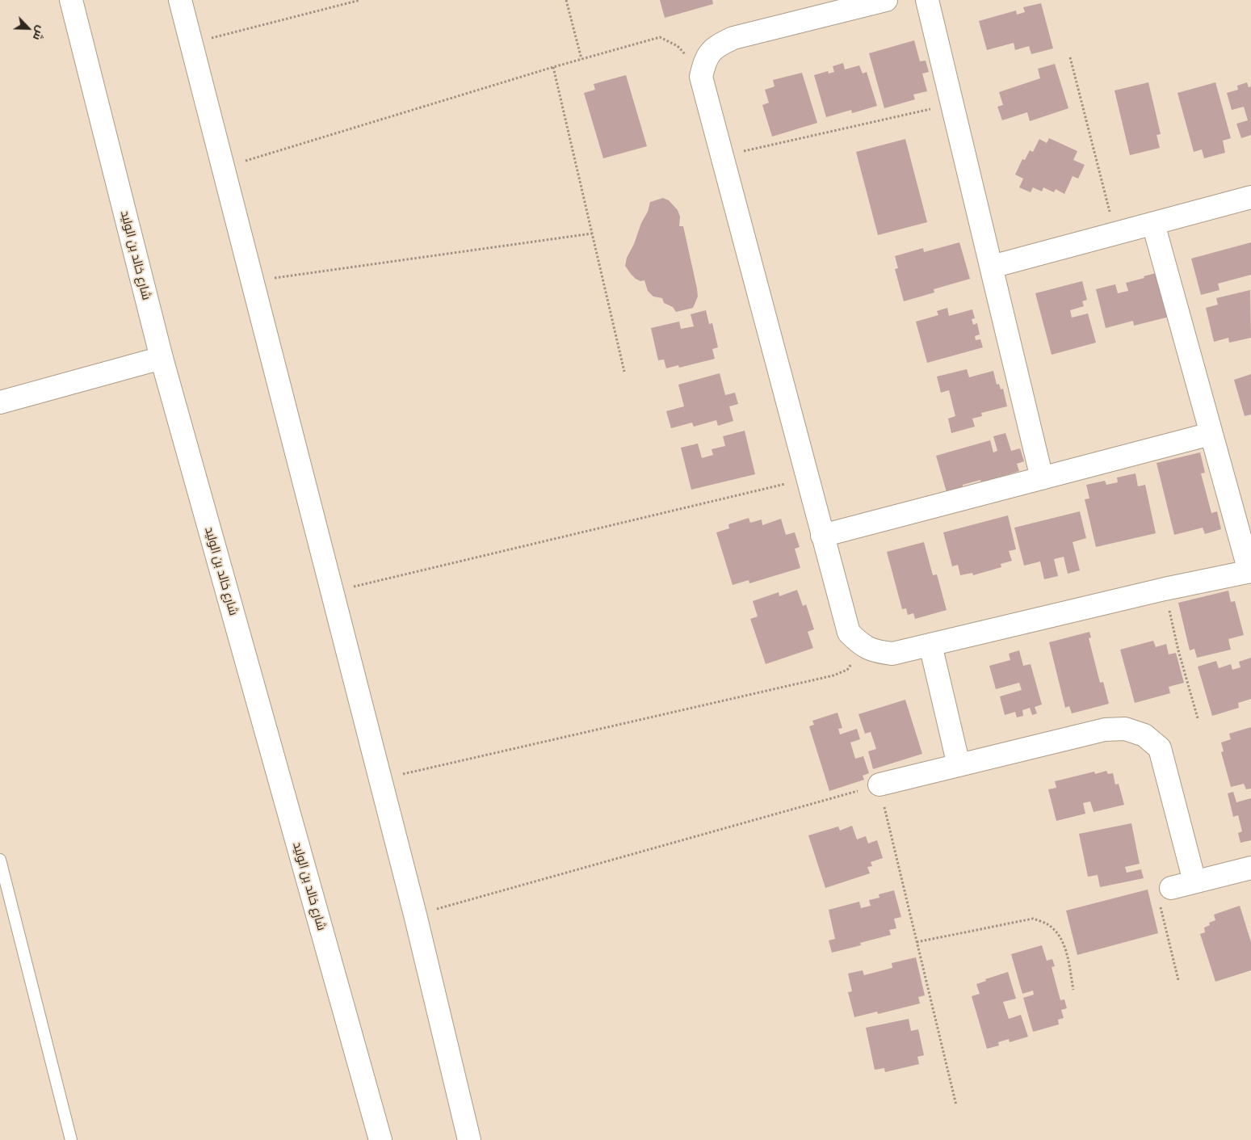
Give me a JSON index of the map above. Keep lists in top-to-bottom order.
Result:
{
  "streets": {
    "street": ["شارع خالد بن الوليد"]
  },
  "north": "bottom right"
}
